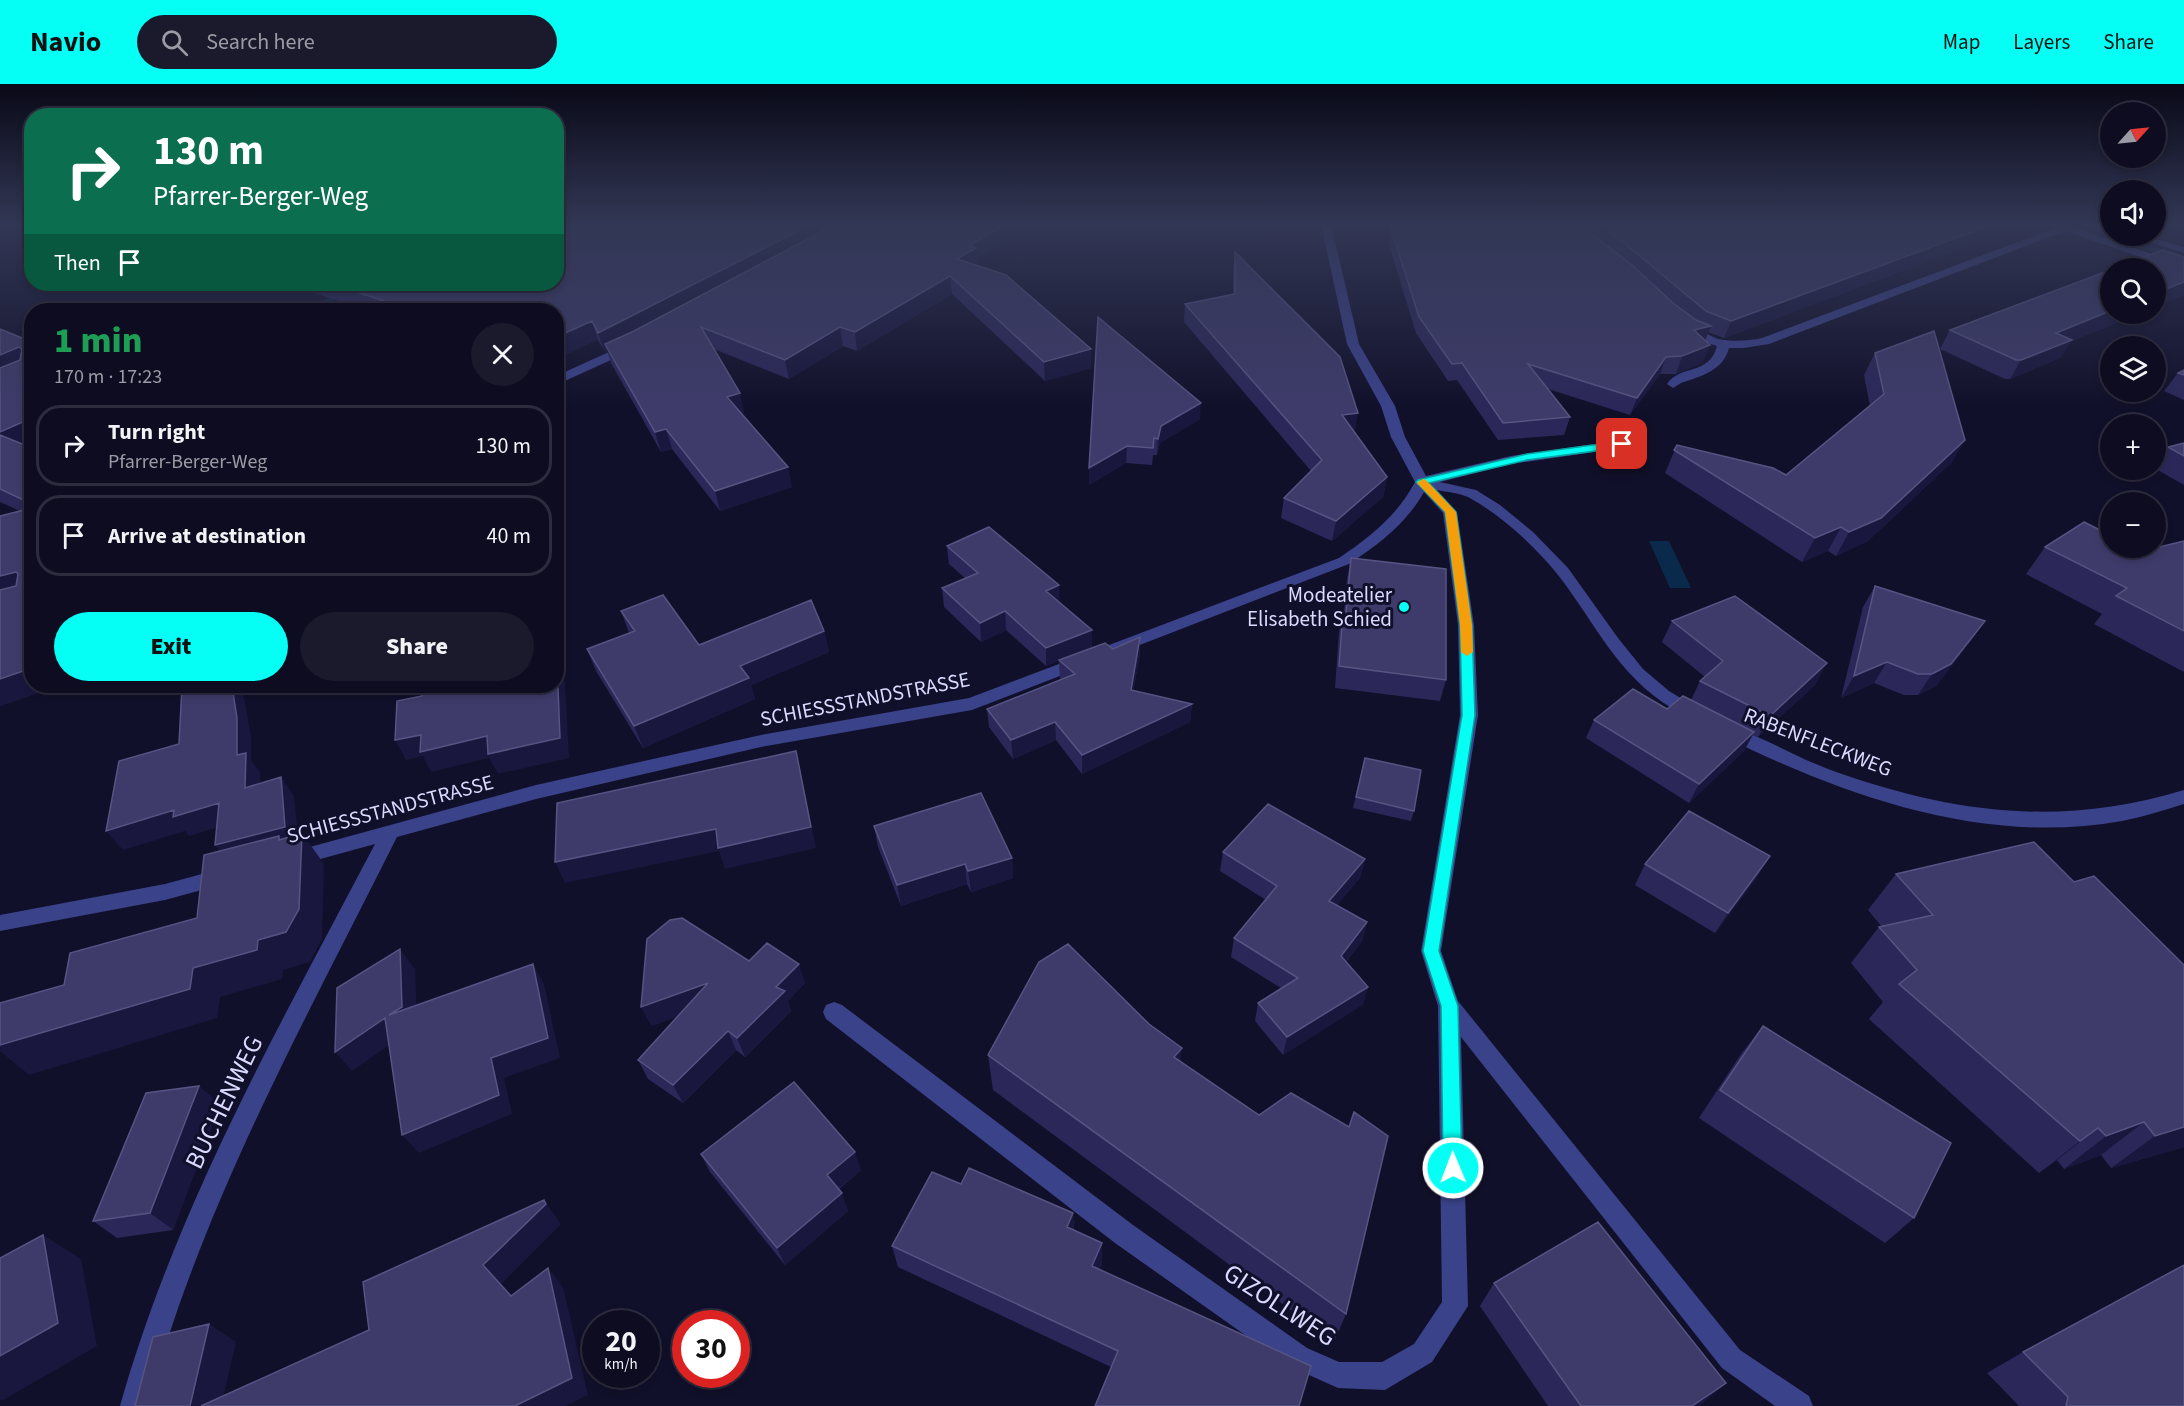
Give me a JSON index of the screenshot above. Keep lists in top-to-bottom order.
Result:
{
  "streets": {
    "street": [
      "SCHIESSSTANDSTRASSE",
      "RABENFLECKWEG",
      "BUCHENWEG",
      "GIZOLLWEG"
    ]
  },
  "crossings": [
    ["SCHIESSSTANDSTRASSE", "RABENFLECKWEG"],
    ["SCHIESSSTANDSTRASSE", "BUCHENWEG"],
    ["SCHIESSSTANDSTRASSE", "GIZOLLWEG"],
    ["RABENFLECKWEG", "GIZOLLWEG"]
  ],
  "places": ["Modeatelier Elisabeth Schied"],
  "north": "top right",
  "page": {
    "header": "Navio",
    "search": "Search here",
    "nav": ["Map", "Layers", "Share"],
    "map_buttons": ["+", "−"],
    "turn": ["130 m", "Pfarrer-Berger-Weg"],
    "then": "Then",
    "heading": ["1 min", "170 m · 17:23"],
    "list": [
      {
        "name": "Turn right",
        "note": "Pfarrer-Berger-Weg",
        "value": "130 m"
      },
      {
        "name": "Arrive at destination",
        "value": "40 m"
      }
    ],
    "buttons": ["Exit", "Share"],
    "speed": "20 km/h",
    "limit": "30"
  }
}
